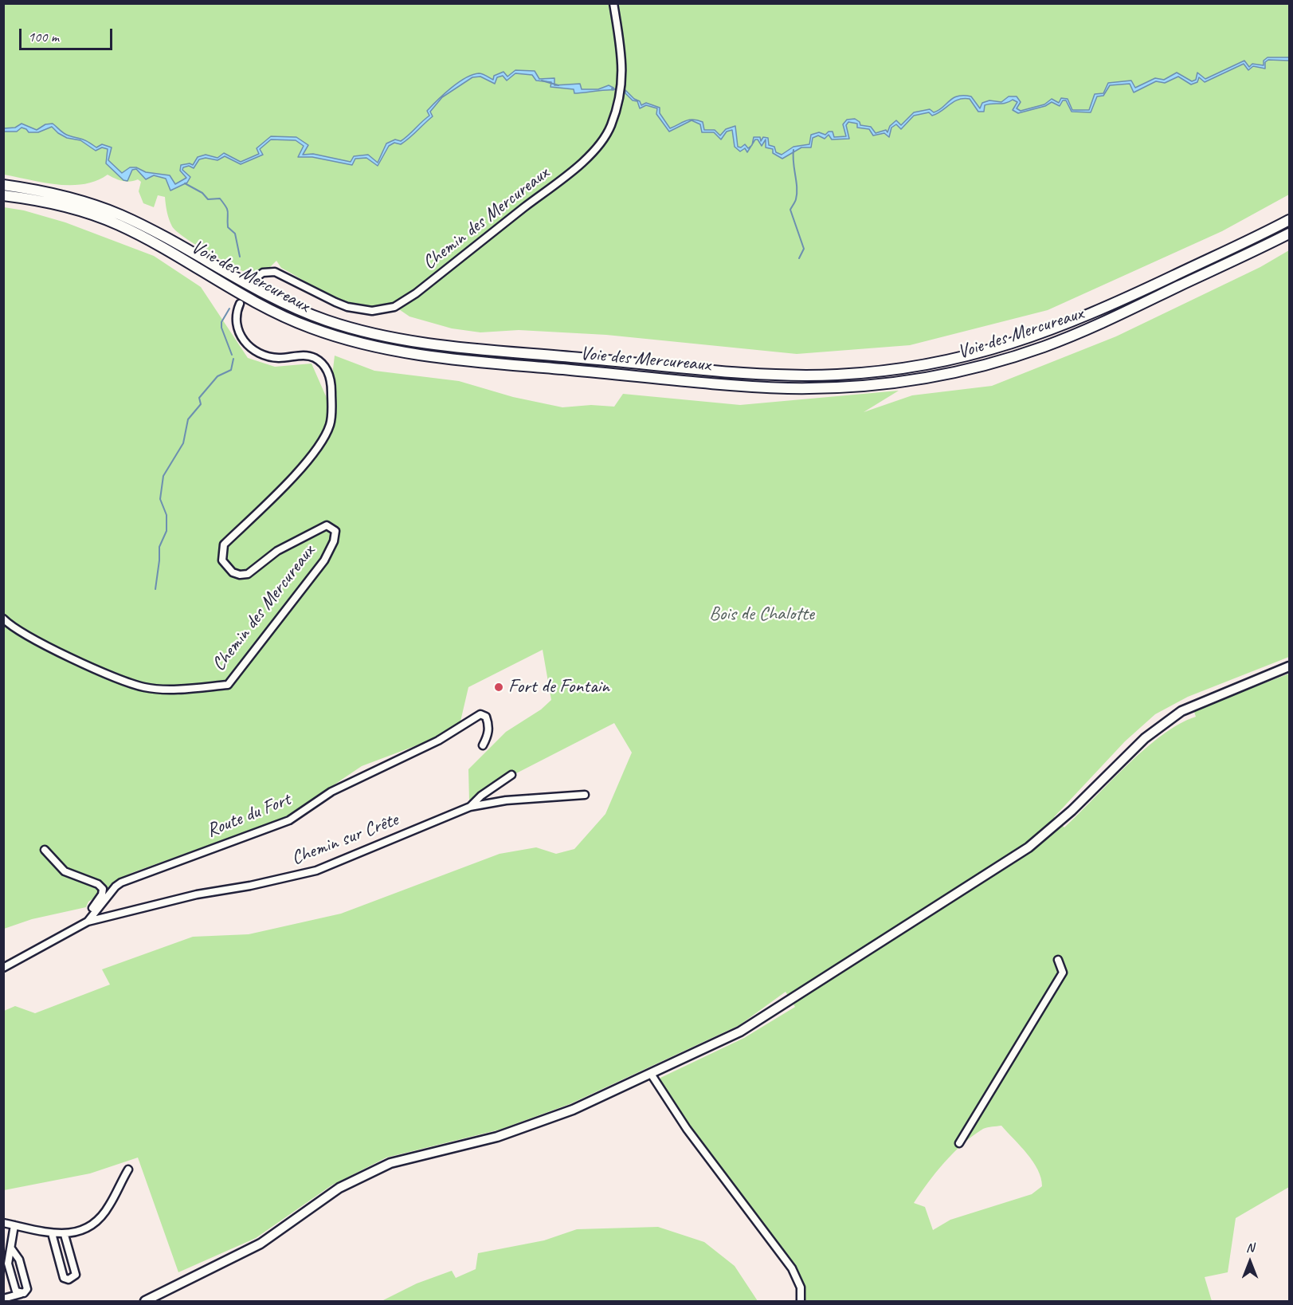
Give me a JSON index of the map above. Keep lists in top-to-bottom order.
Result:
{
  "streets": {
    "highway": ["Voie des Mercureaux"],
    "street": ["Chemin des Mercureaux", "Route du Fort", "Chemin sur Crête"]
  },
  "crossings": [
    ["Route du Fort", "Chemin sur Crête"]
  ],
  "parks": ["Bois de Chalotte"],
  "places": ["Fort de Fontain"],
  "scale_bar": "100 m",
  "north": "top"
}
